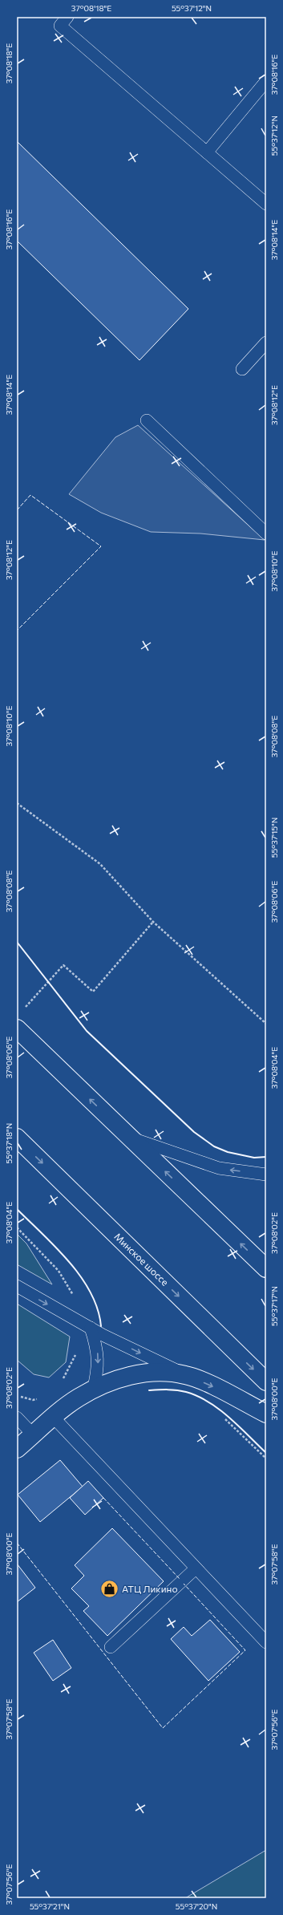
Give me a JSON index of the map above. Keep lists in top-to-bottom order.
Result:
{
  "streets": {
    "main road": ["Минское шоссе"]
  },
  "places": {
    "shop": ["АТЦ Ликино"]
  },
  "coordinates": [
    "37°08'18\"E",
    "55°37'12\"N",
    "37°08'16\"E",
    "37°08'14\"E",
    "37°08'12\"E",
    "37°08'10\"E",
    "37°08'08\"E",
    "55°37'15\"N",
    "37°08'06\"E",
    "37°08'04\"E",
    "55°37'18\"N",
    "37°08'02\"E",
    "55°37'17\"N",
    "37°08'00\"E",
    "37°07'58\"E",
    "37°07'56\"E",
    "55°37'21\"N",
    "55°37'20\"N"
  ]
}
